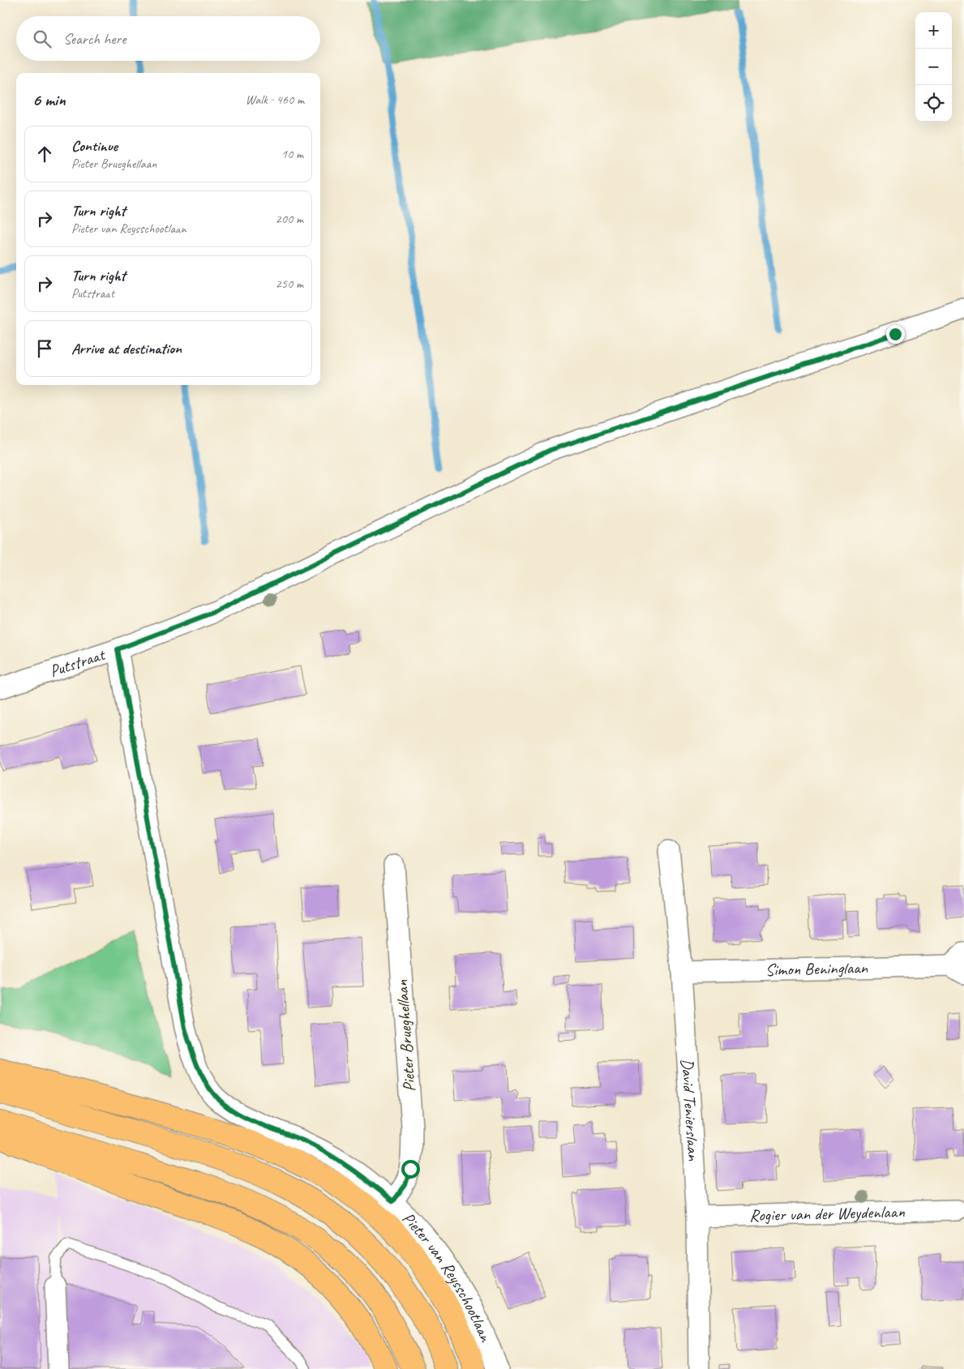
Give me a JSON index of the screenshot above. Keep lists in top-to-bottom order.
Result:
{
  "streets": {
    "street": [
      "Putstraat",
      "Simon Beninglaan",
      "Pieter Brueghellaan",
      "David Tenierslaan",
      "Rogier van der Weydenlaan",
      "Pieter van Reysschootlaan"
    ]
  },
  "crossings": [
    ["Putstraat", "Pieter van Reysschootlaan"],
    ["Simon Beninglaan", "David Tenierslaan"],
    ["Pieter Brueghellaan", "Pieter van Reysschootlaan"],
    ["David Tenierslaan", "Rogier van der Weydenlaan"]
  ],
  "page": {
    "map_buttons": ["+", "−"],
    "search": "Search here",
    "heading": ["6 min", "Walk · 460 m"],
    "list": [
      ["Continue", "Pieter Brueghellaan", "10 m"],
      ["Turn right", "Pieter van Reysschootlaan", "200 m"],
      ["Turn right", "Putstraat", "250 m"],
      "Arrive at destination"
    ]
  }
}
